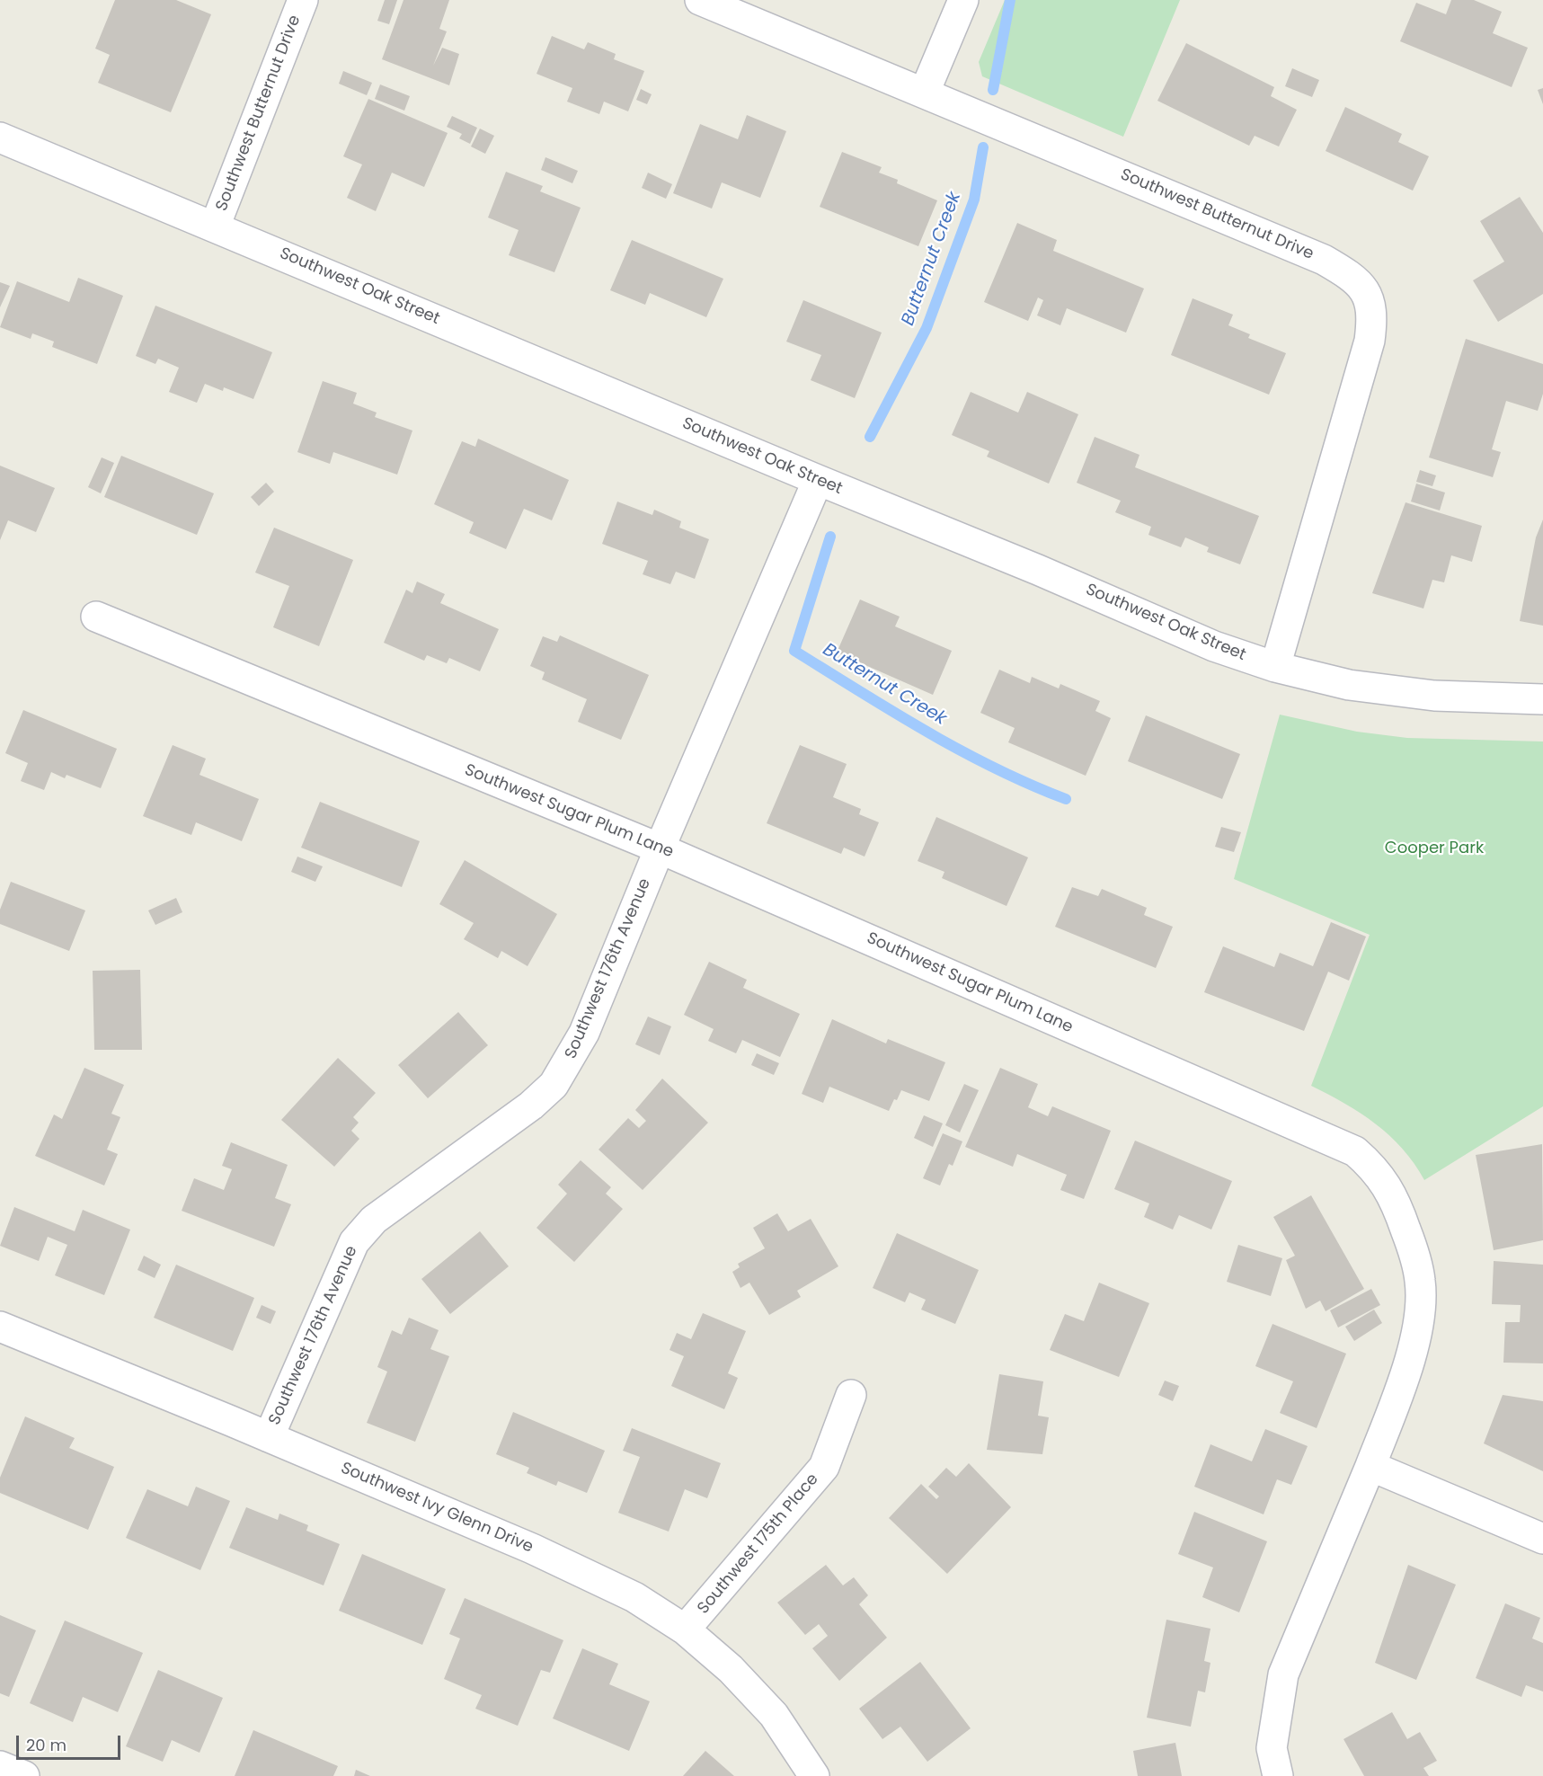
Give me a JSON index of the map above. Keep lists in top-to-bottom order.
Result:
{
  "streets": {
    "street": [
      "Southwest Butternut Drive",
      "Southwest Oak Street",
      "Southwest Sugar Plum Lane",
      "Southwest 176th Avenue",
      "Southwest Ivy Glenn Drive",
      "Southwest 175th Place"
    ]
  },
  "crossings": [
    ["Southwest Butternut Drive", "Southwest Oak Street"],
    ["Southwest Oak Street", "Southwest 176th Avenue"],
    ["Southwest Sugar Plum Lane", "Southwest 176th Avenue"],
    ["Southwest 176th Avenue", "Southwest Ivy Glenn Drive"],
    ["Southwest Ivy Glenn Drive", "Southwest 175th Place"]
  ],
  "water": ["Butternut Creek"],
  "parks": ["Cooper Park"],
  "scale_bar": "20 m"
}
